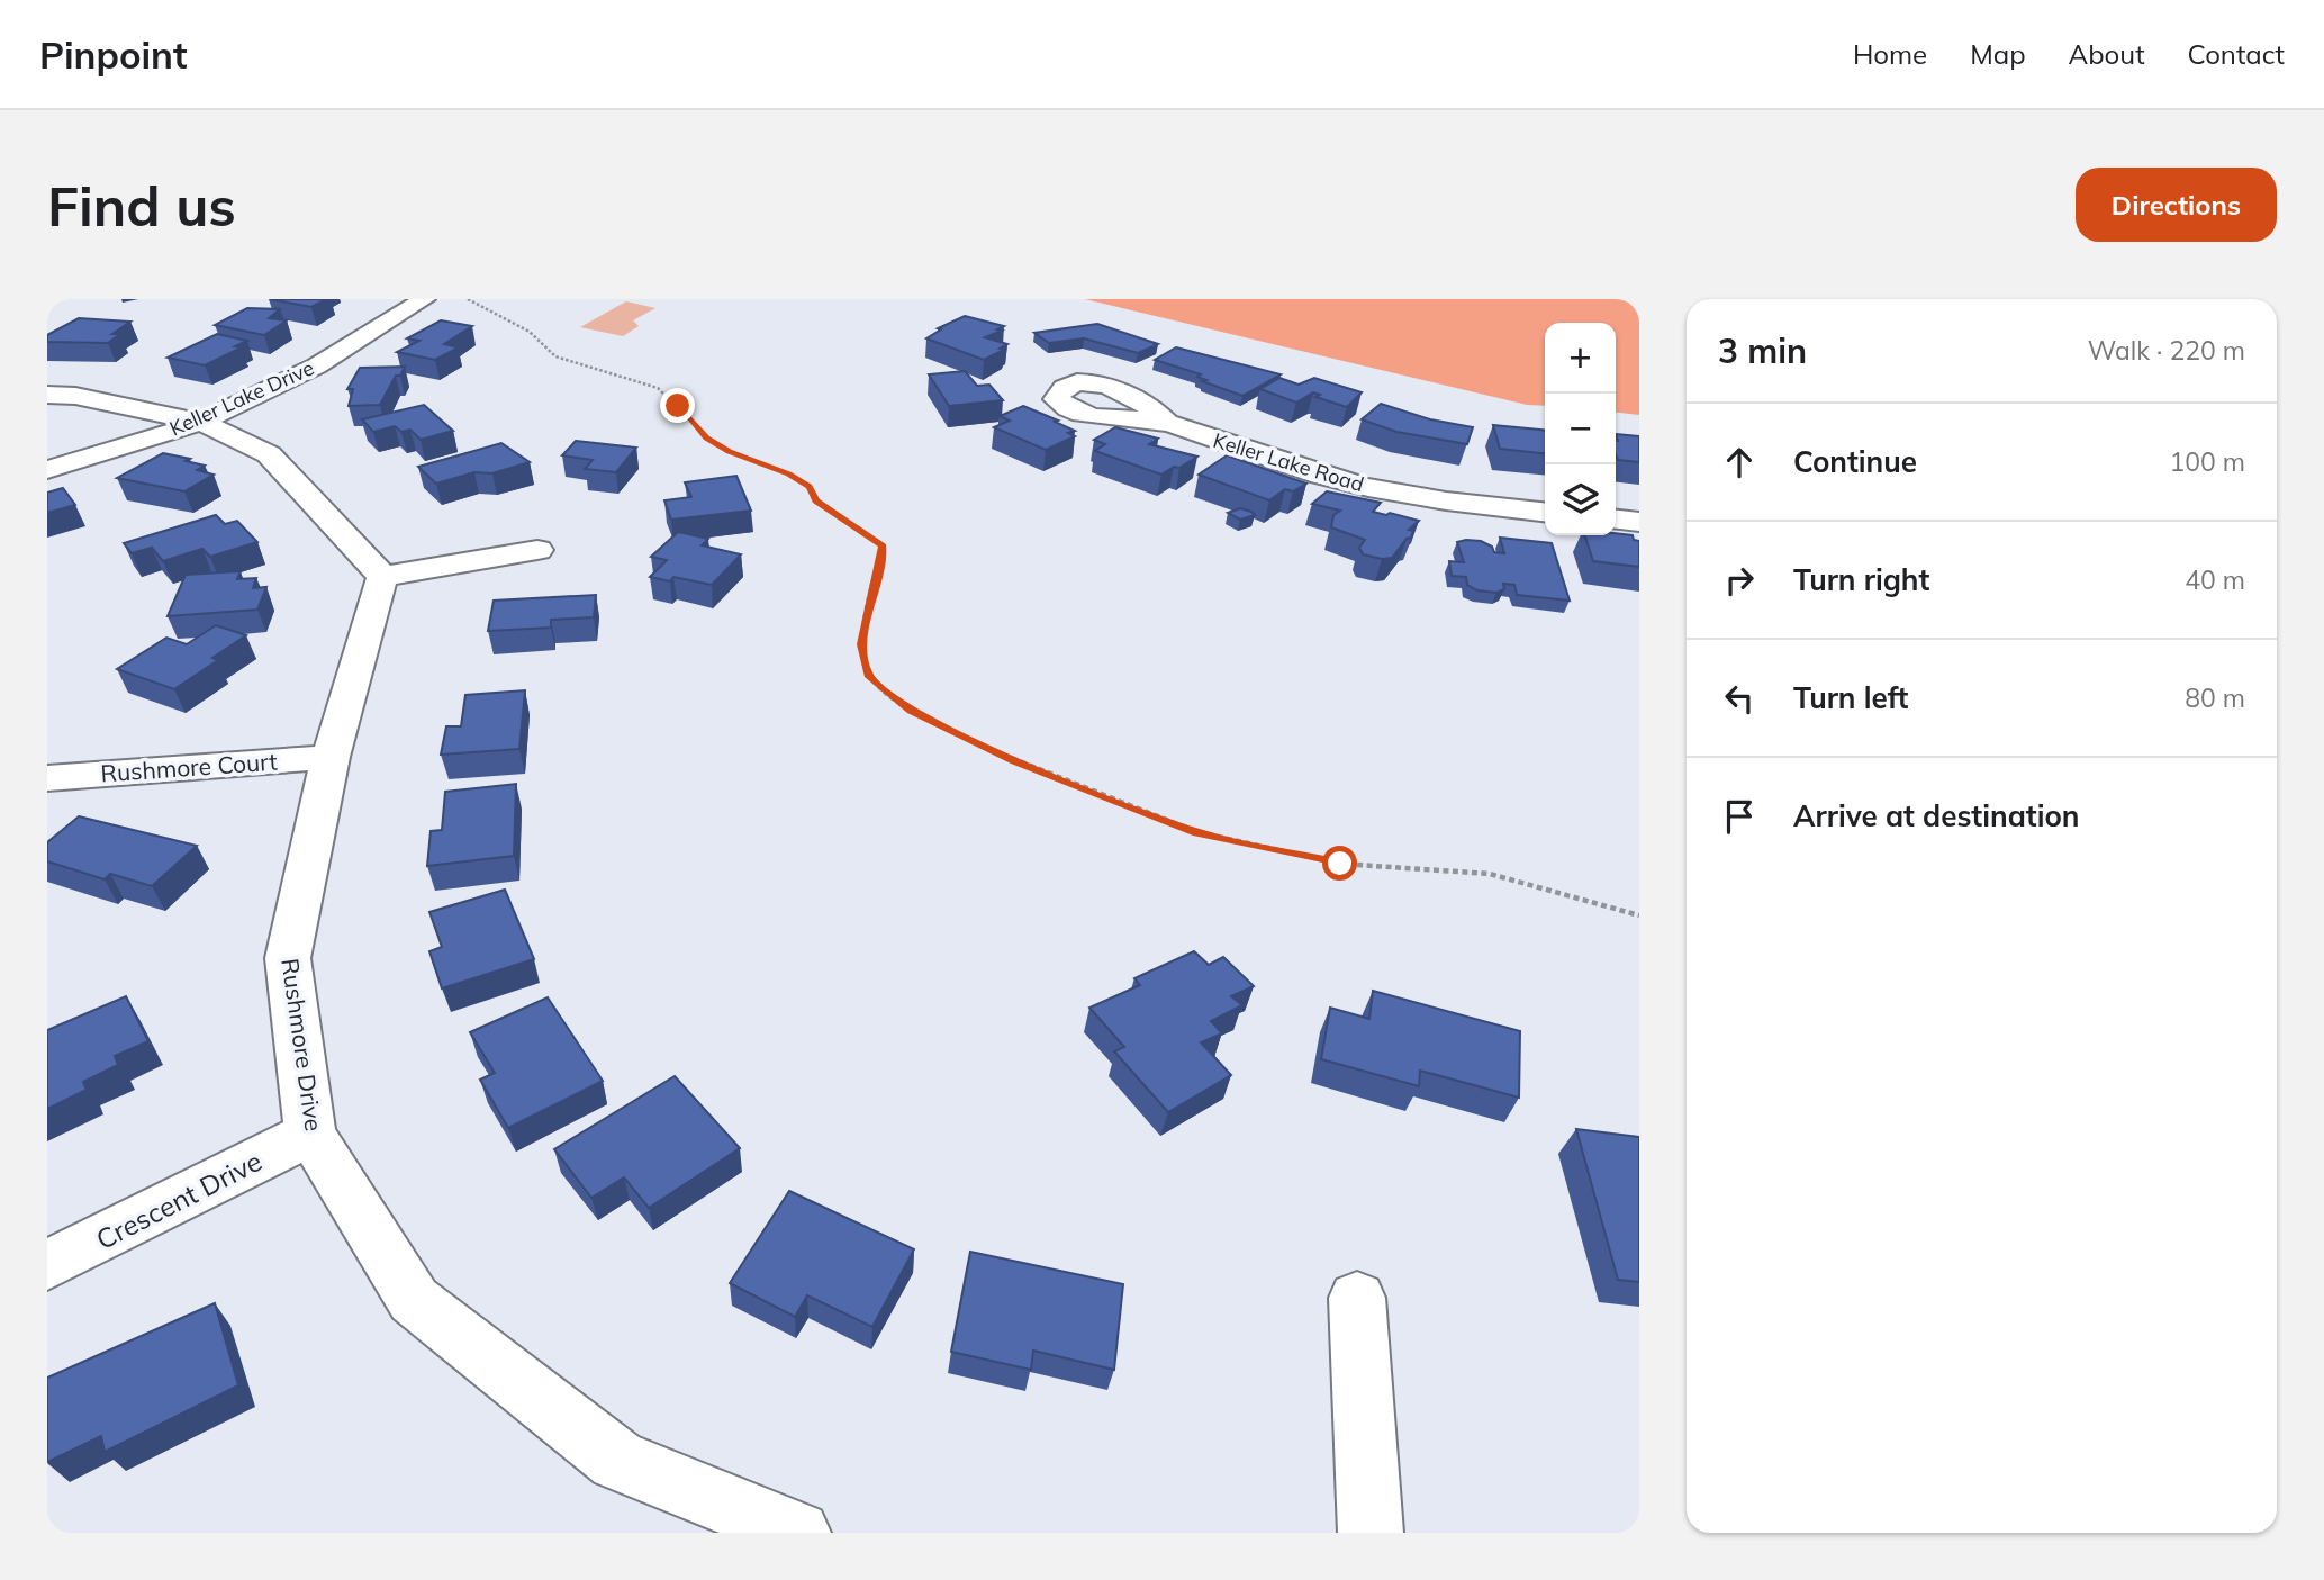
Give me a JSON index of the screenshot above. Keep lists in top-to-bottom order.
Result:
{
  "streets": {
    "street": [
      "Keller Lake Drive",
      "Keller Lake Road",
      "Rushmore Court",
      "Rushmore Drive",
      "Crescent Drive"
    ]
  },
  "crossings": [
    ["Rushmore Court", "Rushmore Drive"],
    ["Rushmore Drive", "Crescent Drive"]
  ],
  "page": {
    "header": "Pinpoint",
    "nav": [
      "Home",
      "Map",
      "About",
      "Contact"
    ],
    "buttons": "Directions",
    "title": "Find us",
    "heading": ["3 min", "Walk · 220 m"],
    "map_buttons": ["+", "−"],
    "list": [
      ["Continue", "100 m"],
      ["Turn right", "40 m"],
      ["Turn left", "80 m"],
      "Arrive at destination"
    ]
  }
}
